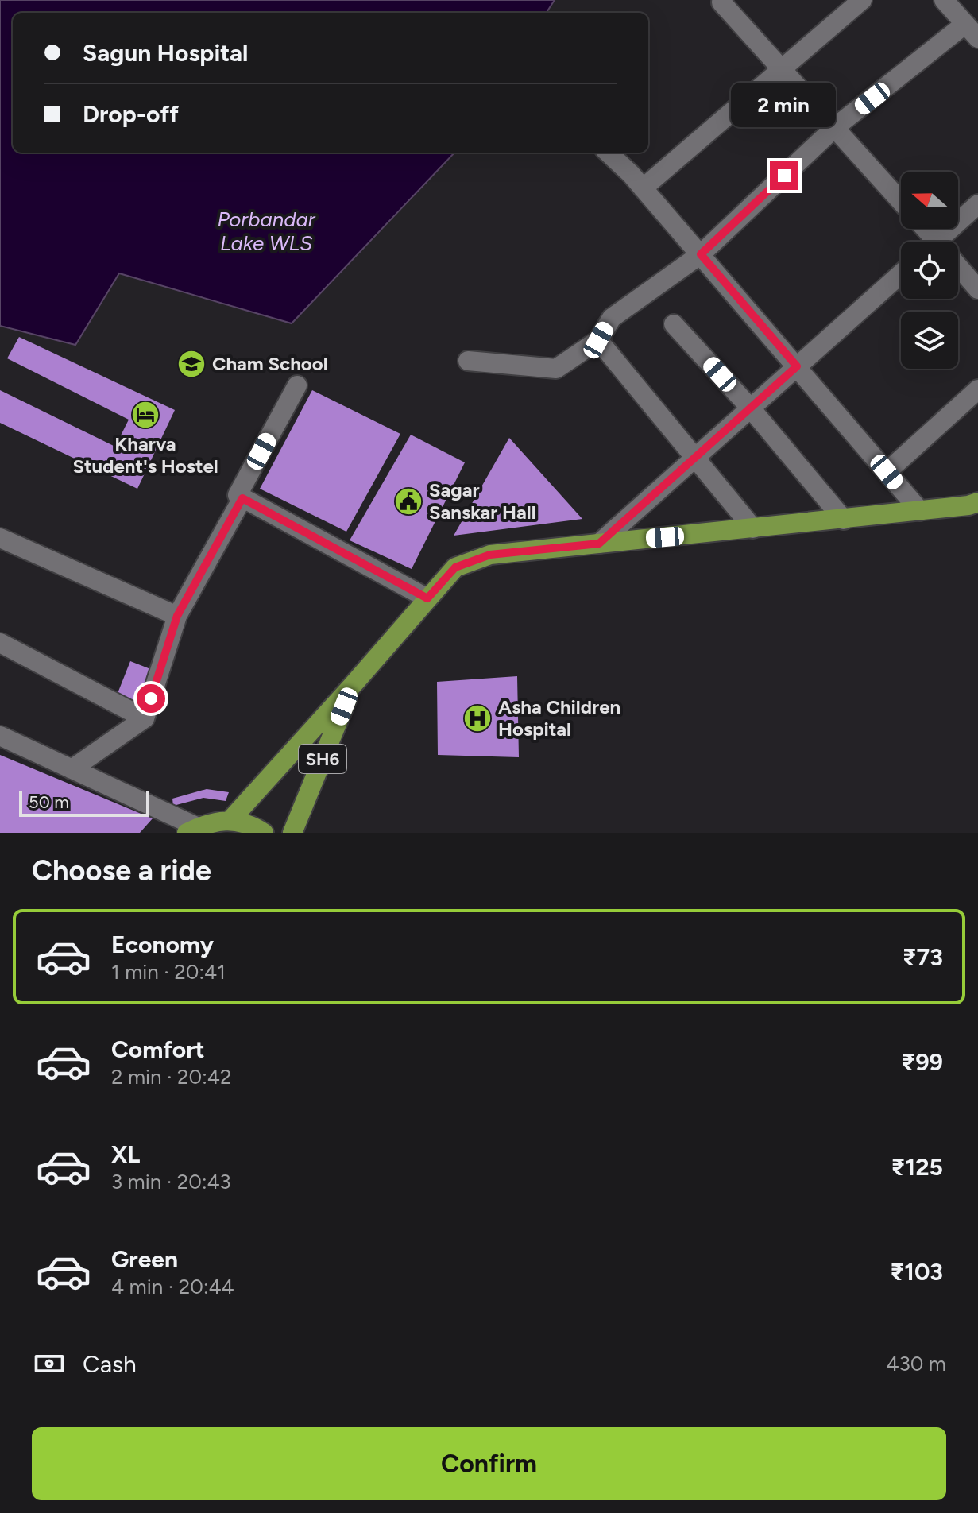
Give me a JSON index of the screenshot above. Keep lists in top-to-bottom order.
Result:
{
  "streets": {
    "main road": ["SH6"]
  },
  "water": ["Porbandar Lake WLS"],
  "places": {
    "school or university": ["Cham School"],
    "hotel": ["Kharva Student's Hostel"],
    "public building": ["Sagar Sanskar Hall"],
    "hospital": ["Asha Children Hospital"]
  },
  "scale_bar": "50 m",
  "north": "left",
  "page": {
    "banner": ["Sagun Hospital", "Drop-off"],
    "bubble": "2 min",
    "scale": "50 m",
    "heading": "Choose a ride",
    "list": [
      {
        "name": "Economy",
        "note": "1 min · 20:41",
        "value": "₹73"
      },
      {
        "name": "Comfort",
        "note": "2 min · 20:42",
        "value": "₹99"
      },
      {
        "name": "XL",
        "note": "3 min · 20:43",
        "value": "₹125"
      },
      {
        "name": "Green",
        "note": "4 min · 20:44",
        "value": "₹103"
      }
    ],
    "pay": ["Cash", "430 m"],
    "buttons": "Confirm"
  }
}
